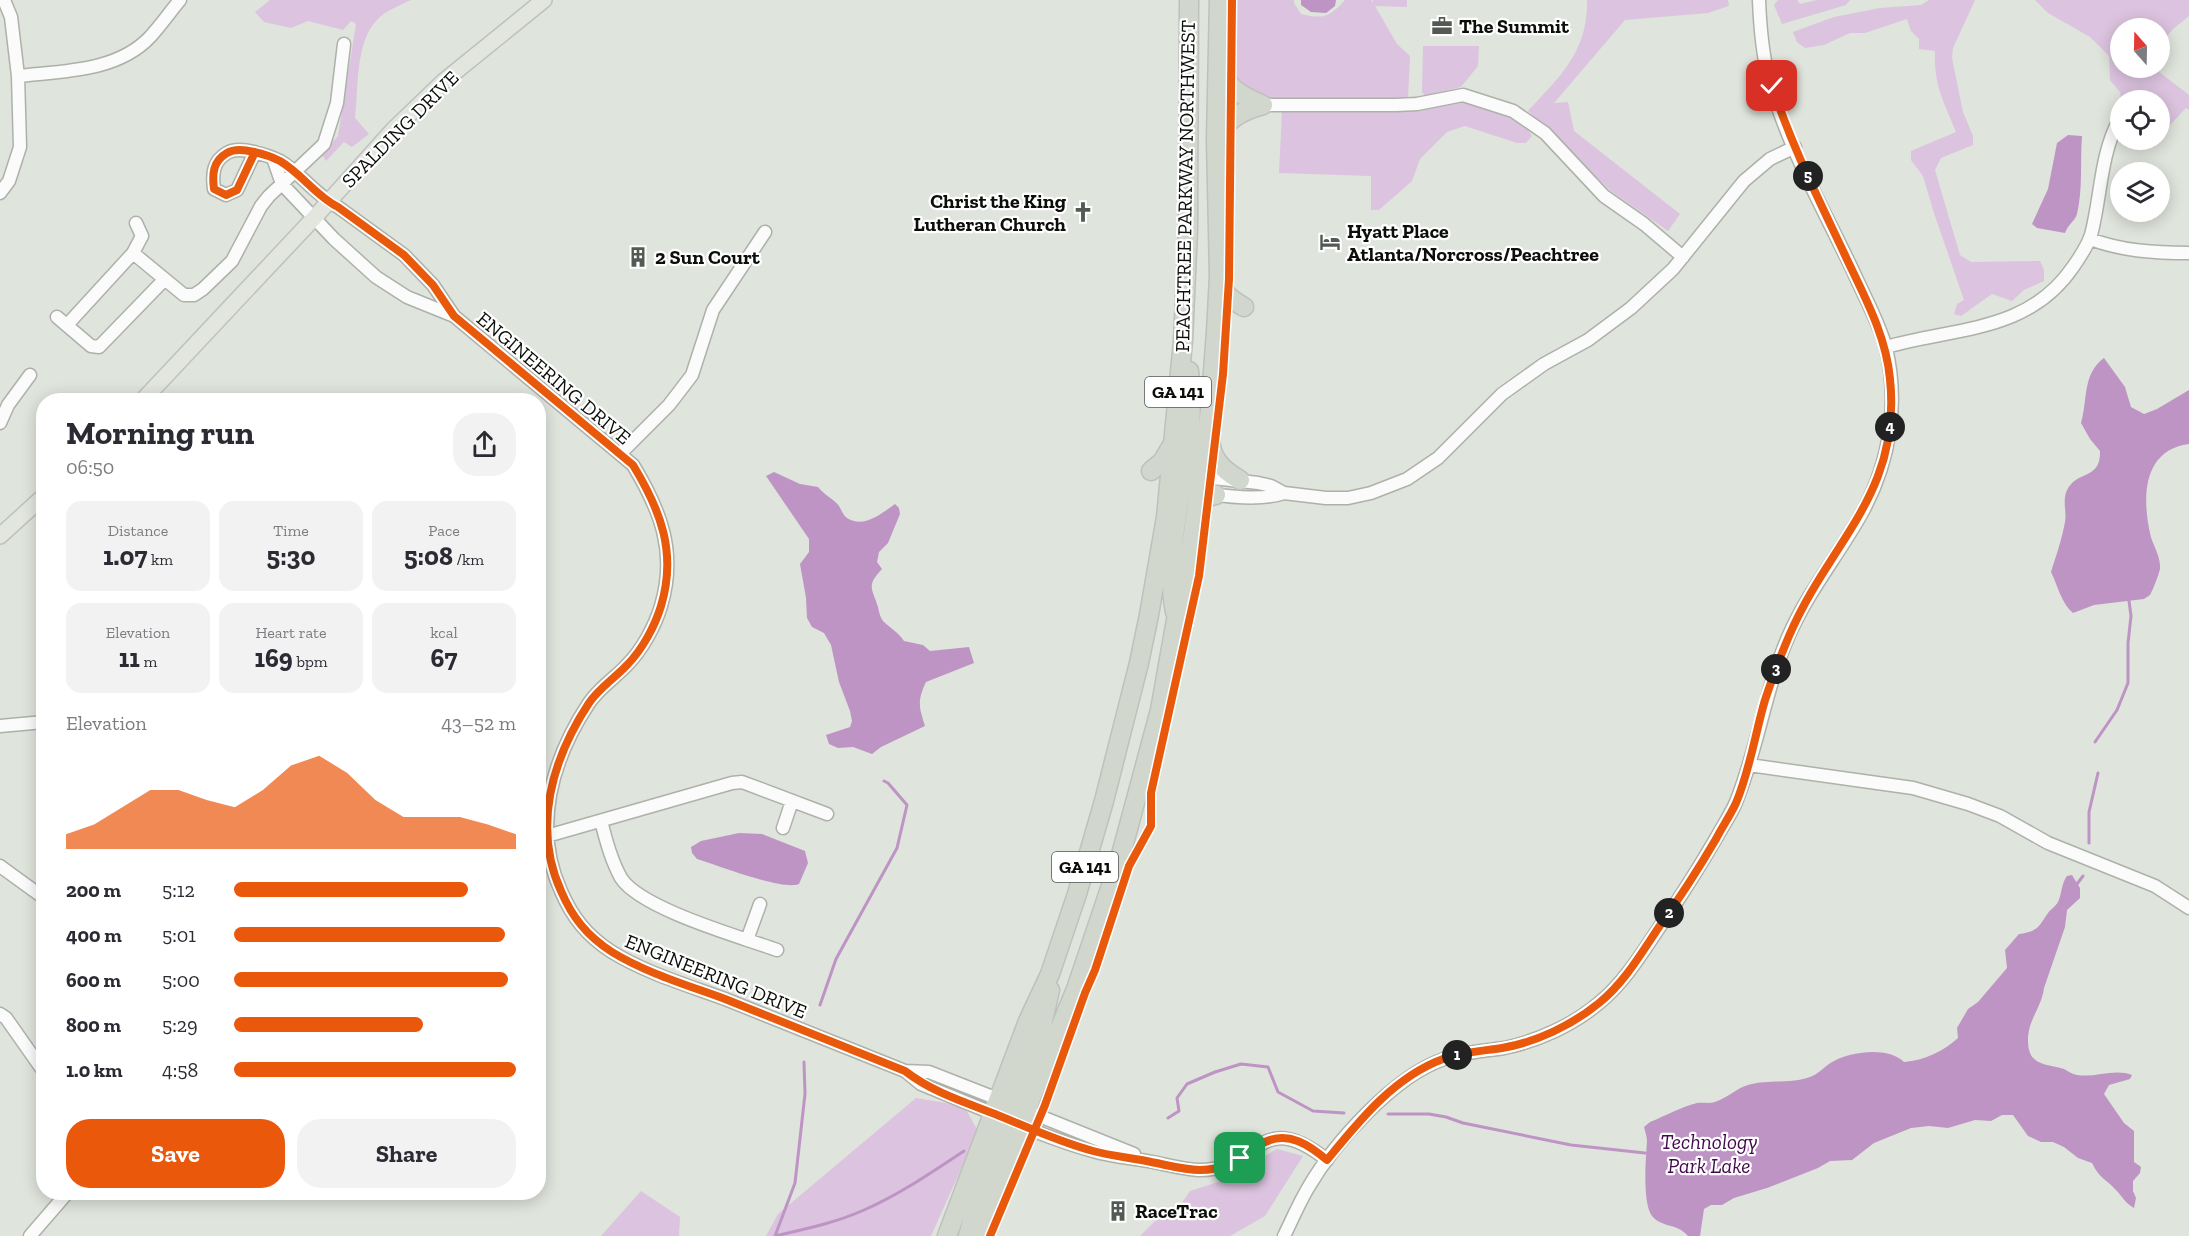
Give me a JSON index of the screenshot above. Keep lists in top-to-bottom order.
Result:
{
  "streets": {
    "highway": ["PEACHTREE PARKWAY NORTHWEST", "GA 141"],
    "main road": ["SPALDING DRIVE"],
    "street": ["ENGINEERING DRIVE"]
  },
  "crossings": [
    ["SPALDING DRIVE", "ENGINEERING DRIVE"],
    ["PEACHTREE PARKWAY NORTHWEST", "ENGINEERING DRIVE"]
  ],
  "water": ["Technology Park Lake"],
  "places": {
    "office": ["The Summit"],
    "church": ["Christ the King Lutheran Church"],
    "hotel": ["Hyatt Place Atlanta/Norcross/Peachtree"],
    "building": ["2 Sun Court", "RaceTrac"]
  },
  "north": "top",
  "page": {
    "pins": [
      "5",
      "4",
      "3",
      "2",
      "1"
    ],
    "heading": ["Morning run", "06:50"],
    "stats": [
      ["Distance", "1.07 km"],
      ["Time", "5:30"],
      ["Pace", "5:08 /km"],
      ["Elevation", "11 m"],
      ["Heart rate", "169 bpm"],
      ["kcal", "67"]
    ],
    "chart": ["Elevation", "43–52 m"],
    "list": [
      {
        "name": "200 m",
        "note": "5:12"
      },
      {
        "name": "400 m",
        "note": "5:01"
      },
      {
        "name": "600 m",
        "note": "5:00"
      },
      {
        "name": "800 m",
        "note": "5:29"
      },
      {
        "name": "1.0 km",
        "note": "4:58"
      }
    ],
    "buttons": ["Save", "Share"]
  }
}
